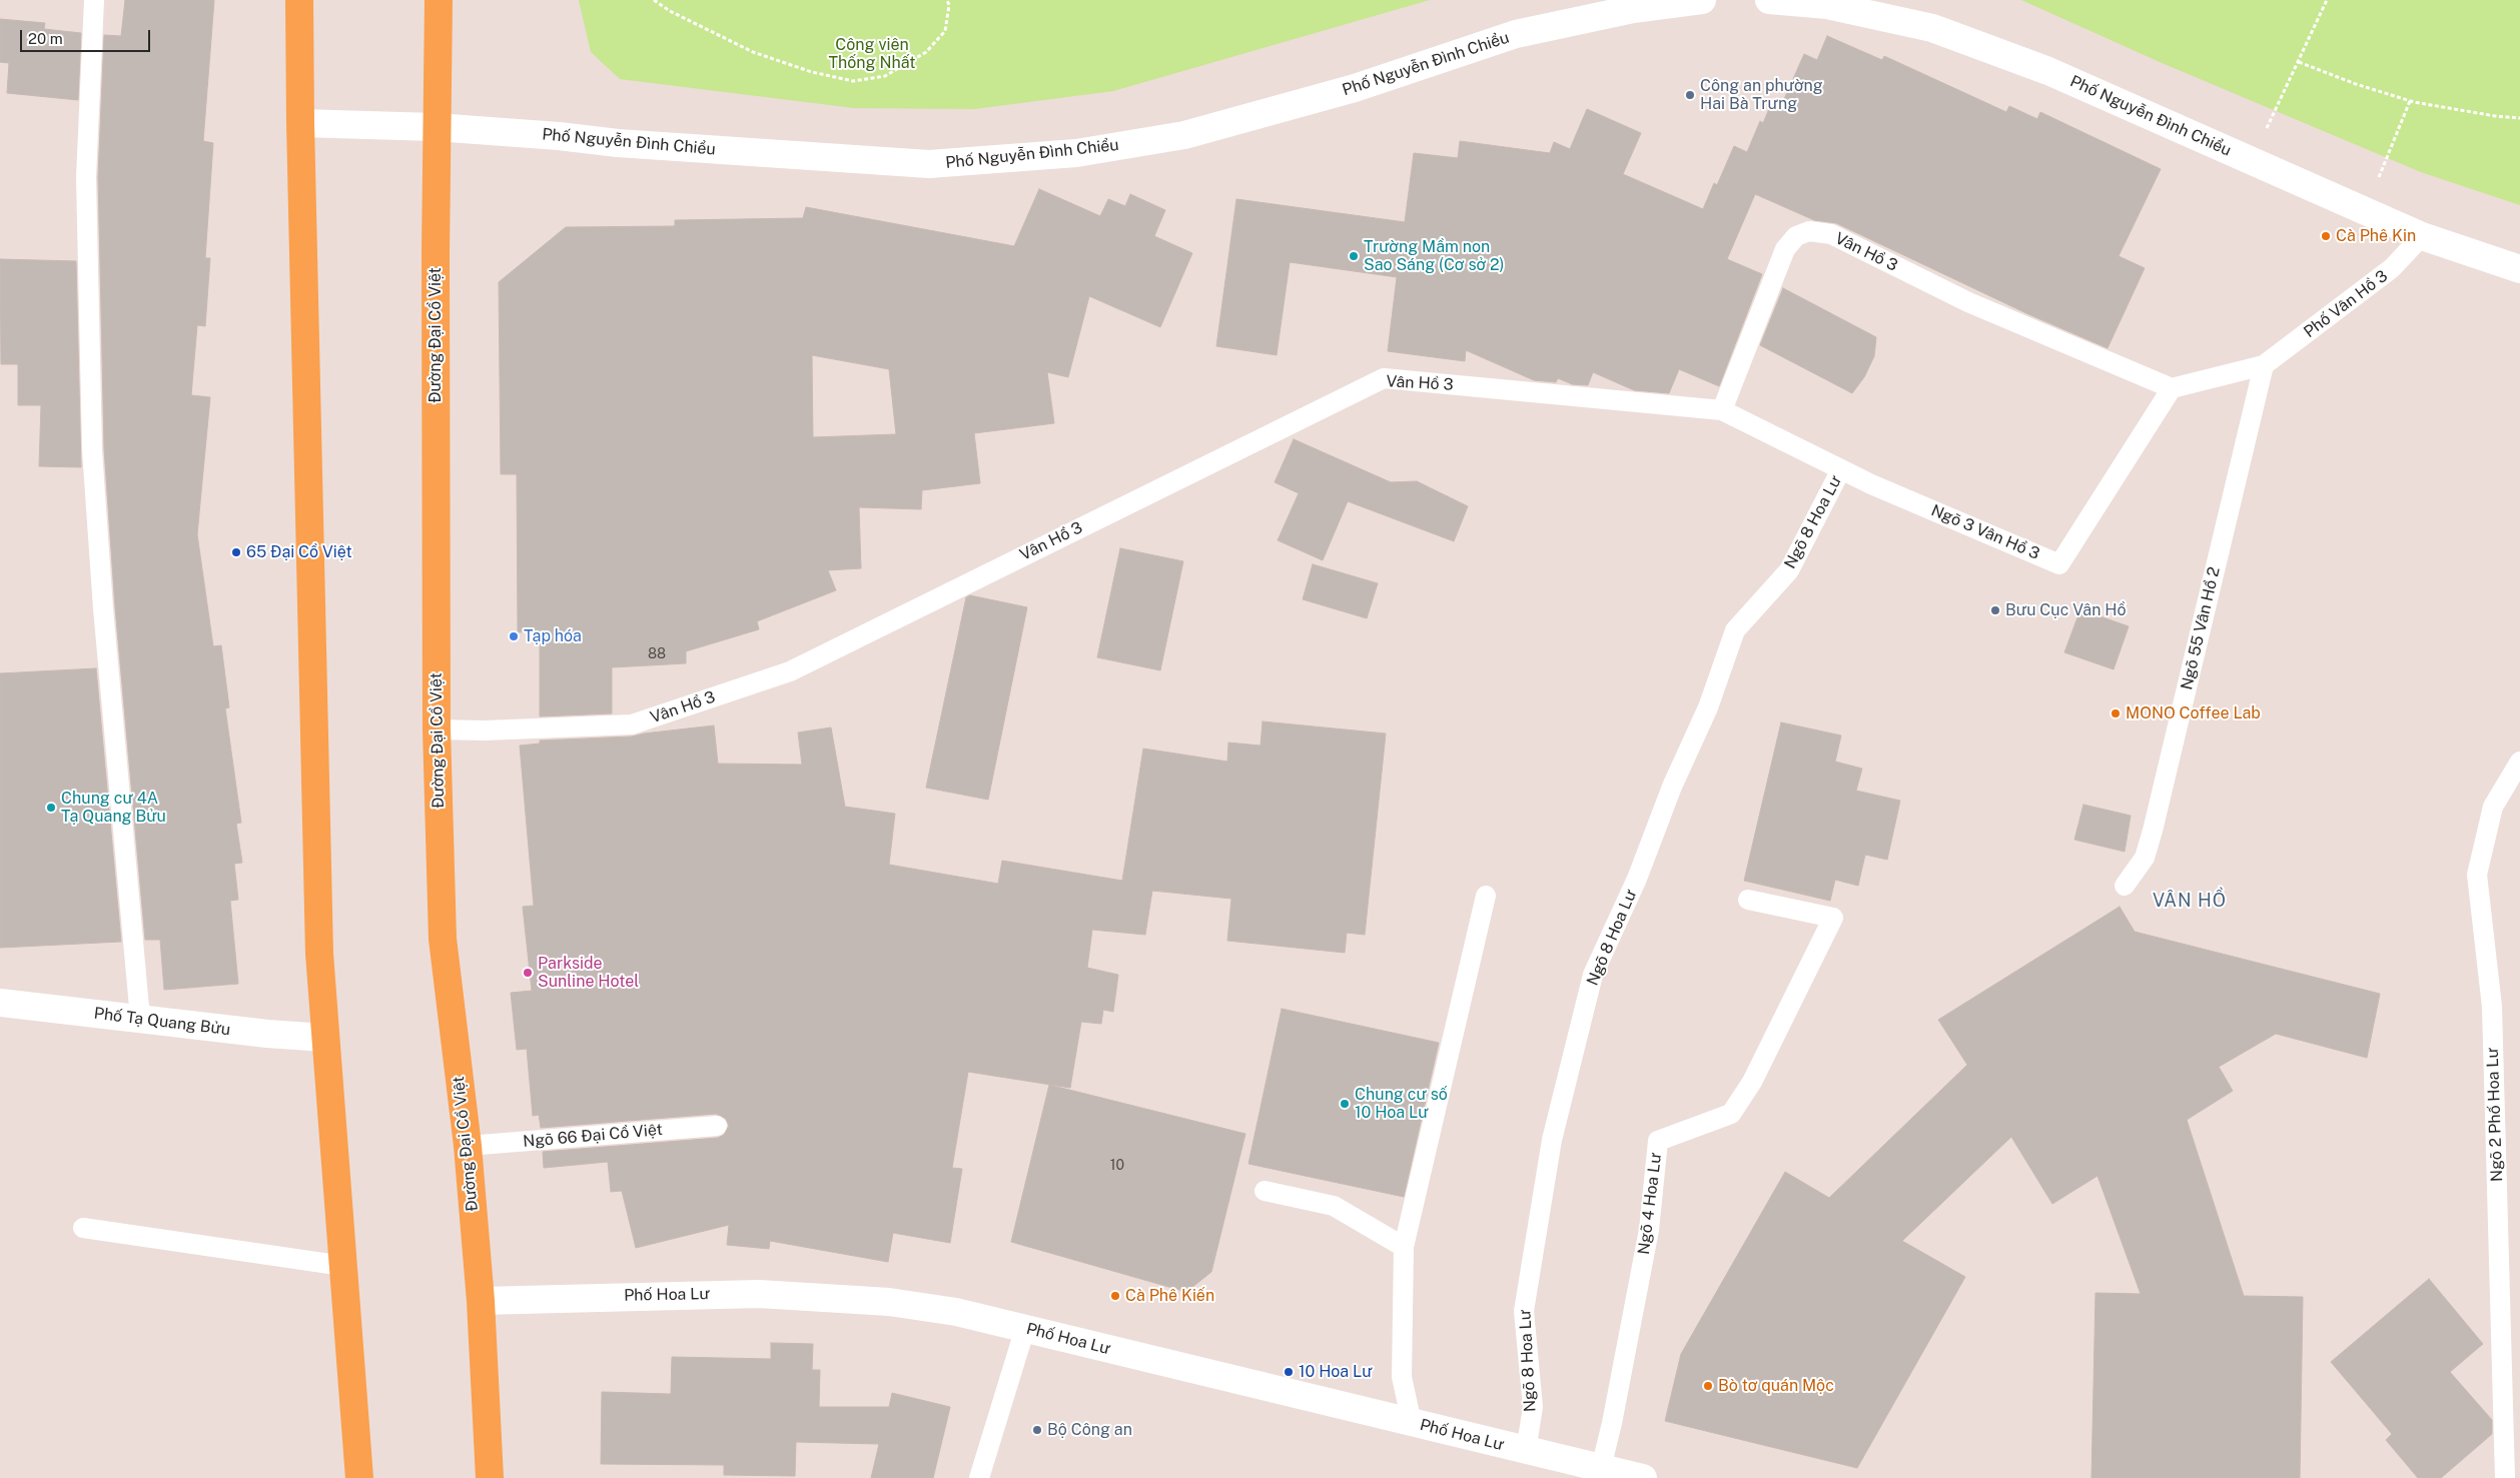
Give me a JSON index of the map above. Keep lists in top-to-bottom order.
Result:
{
  "streets": {
    "main road": ["Đường Đại Cồ Việt"],
    "street": ["Phố Nguyễn Đình Chiểu", "Phố Tạ Quang Bửu", "Phố Hoa Lư"],
    "lane": [
      "Vân Hồ 3",
      "Phố Vân Hồ 3",
      "Ngõ 8 Hoa Lư",
      "Ngõ 3 Vân Hồ 3",
      "Ngõ 55 Vân Hồ 2",
      "Ngõ 2 Phố Hoa Lư",
      "Ngõ 66 Đại Cồ Việt",
      "Ngõ 4 Hoa Lư"
    ]
  },
  "crossings": [
    ["Phố Nguyễn Đình Chiểu", "Phố Vân Hồ 3"],
    ["Phố Nguyễn Đình Chiểu", "Đường Đại Cồ Việt"],
    ["Vân Hồ 3", "Đường Đại Cồ Việt"],
    ["Vân Hồ 3", "Ngõ 3 Vân Hồ 3"],
    ["Phố Vân Hồ 3", "Ngõ 55 Vân Hồ 2"],
    ["Đường Đại Cồ Việt", "Ngõ 66 Đại Cồ Việt"],
    ["Đường Đại Cồ Việt", "Phố Hoa Lư"],
    ["Ngõ 8 Hoa Lư", "Ngõ 3 Vân Hồ 3"],
    ["Ngõ 8 Hoa Lư", "Phố Hoa Lư"],
    ["Ngõ 4 Hoa Lư", "Phố Hoa Lư"]
  ],
  "districts": ["VÂN HỒ"],
  "parks": ["Công viên Thống Nhất"],
  "places": [
    "Công an phường Hai Bà Trưng",
    "Cà Phê Kin",
    "Trường Mầm non Sao Sáng (Cơ sở 2)",
    "65 Đại Cồ Việt",
    "Bưu Cục Vân Hồ",
    "Tạp hóa",
    "MONO Coffee Lab",
    "Chung cư 4A Tạ Quang Bửu",
    "Parkside Sunline Hotel",
    "Chung cư số 10 Hoa Lư",
    "Cà Phê Kiến",
    "10 Hoa Lư",
    "Bò tơ quán Mộc",
    "Bộ Công an"
  ],
  "house_numbers": ["88", "10"],
  "scale_bar": "20 m"
}
